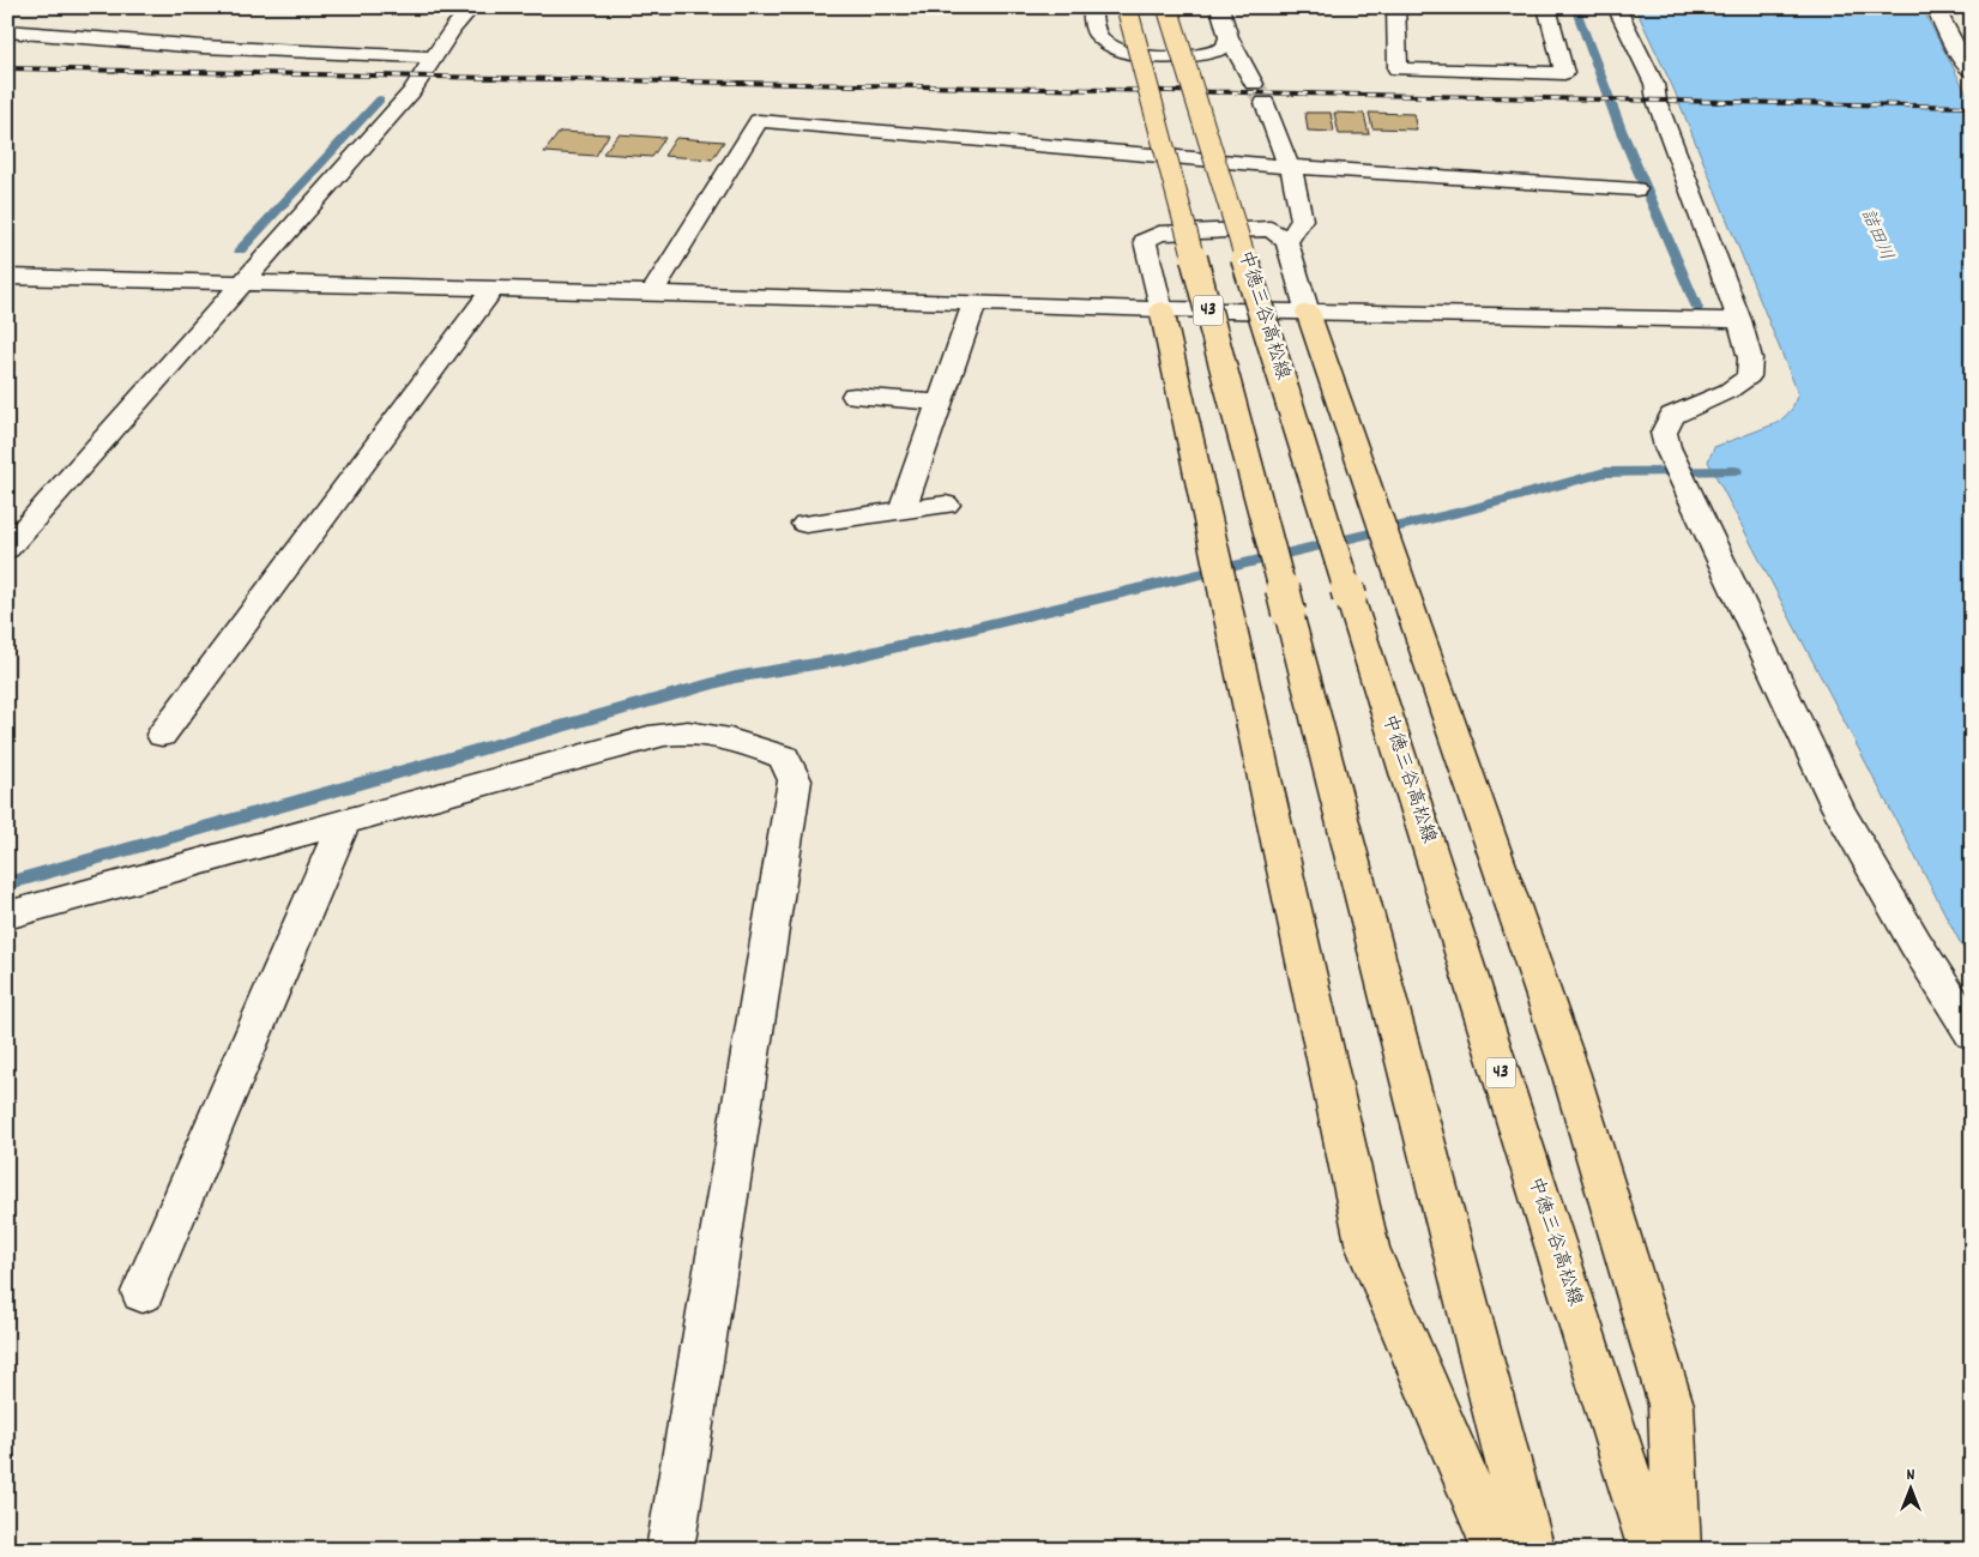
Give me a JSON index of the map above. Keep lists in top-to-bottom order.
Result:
{
  "streets": {
    "main road": ["43", "中徳三谷高松線"]
  },
  "water": ["詰田川"],
  "north": "top"
}
